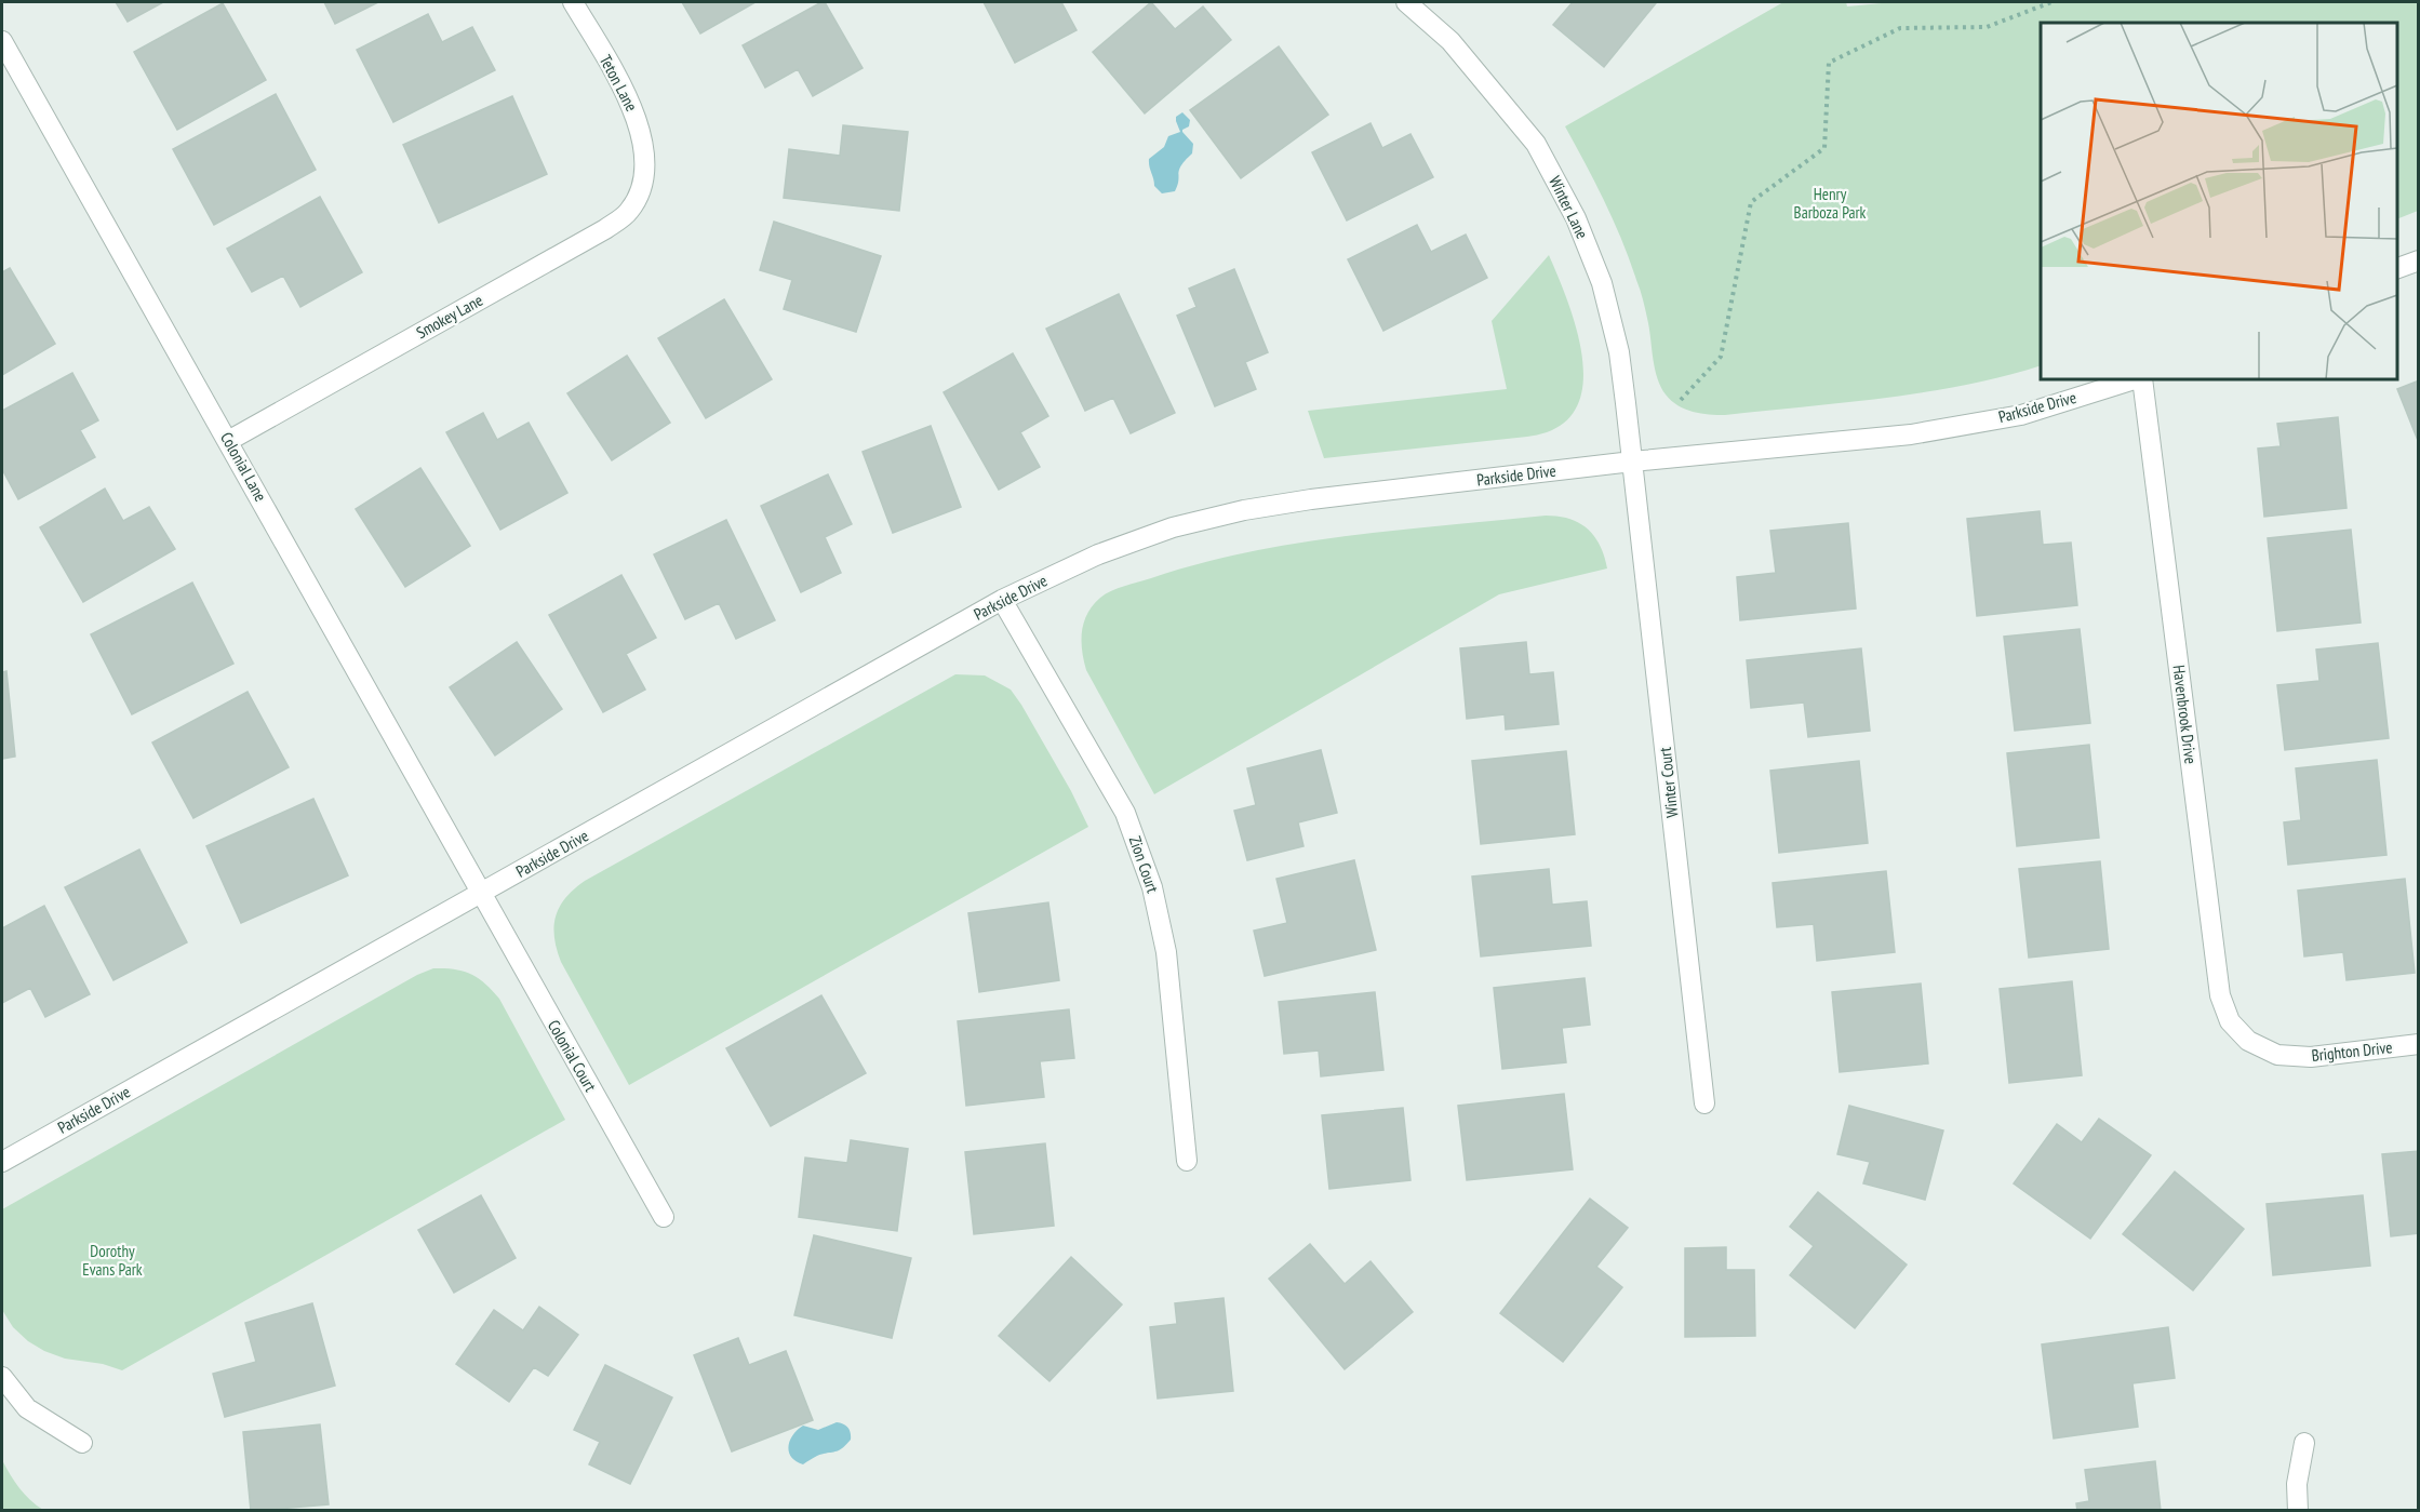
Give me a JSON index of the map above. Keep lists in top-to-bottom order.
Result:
{
  "streets": {
    "street": [
      "Teton Lane",
      "Winter Lane",
      "Smokey Lane",
      "Parkside Drive",
      "Colonial Lane",
      "Havenbrook Drive",
      "Winter Court",
      "Zion Court",
      "Brighton Drive",
      "Colonial Court"
    ]
  },
  "crossings": [
    ["Teton Lane", "Smokey Lane"],
    ["Winter Lane", "Parkside Drive"],
    ["Winter Lane", "Winter Court"],
    ["Smokey Lane", "Colonial Lane"],
    ["Parkside Drive", "Colonial Lane"],
    ["Parkside Drive", "Winter Court"],
    ["Parkside Drive", "Zion Court"],
    ["Parkside Drive", "Colonial Court"],
    ["Colonial Lane", "Colonial Court"],
    ["Havenbrook Drive", "Brighton Drive"]
  ],
  "parks": ["Henry Barboza Park", "Dorothy Evans Park"]
}
